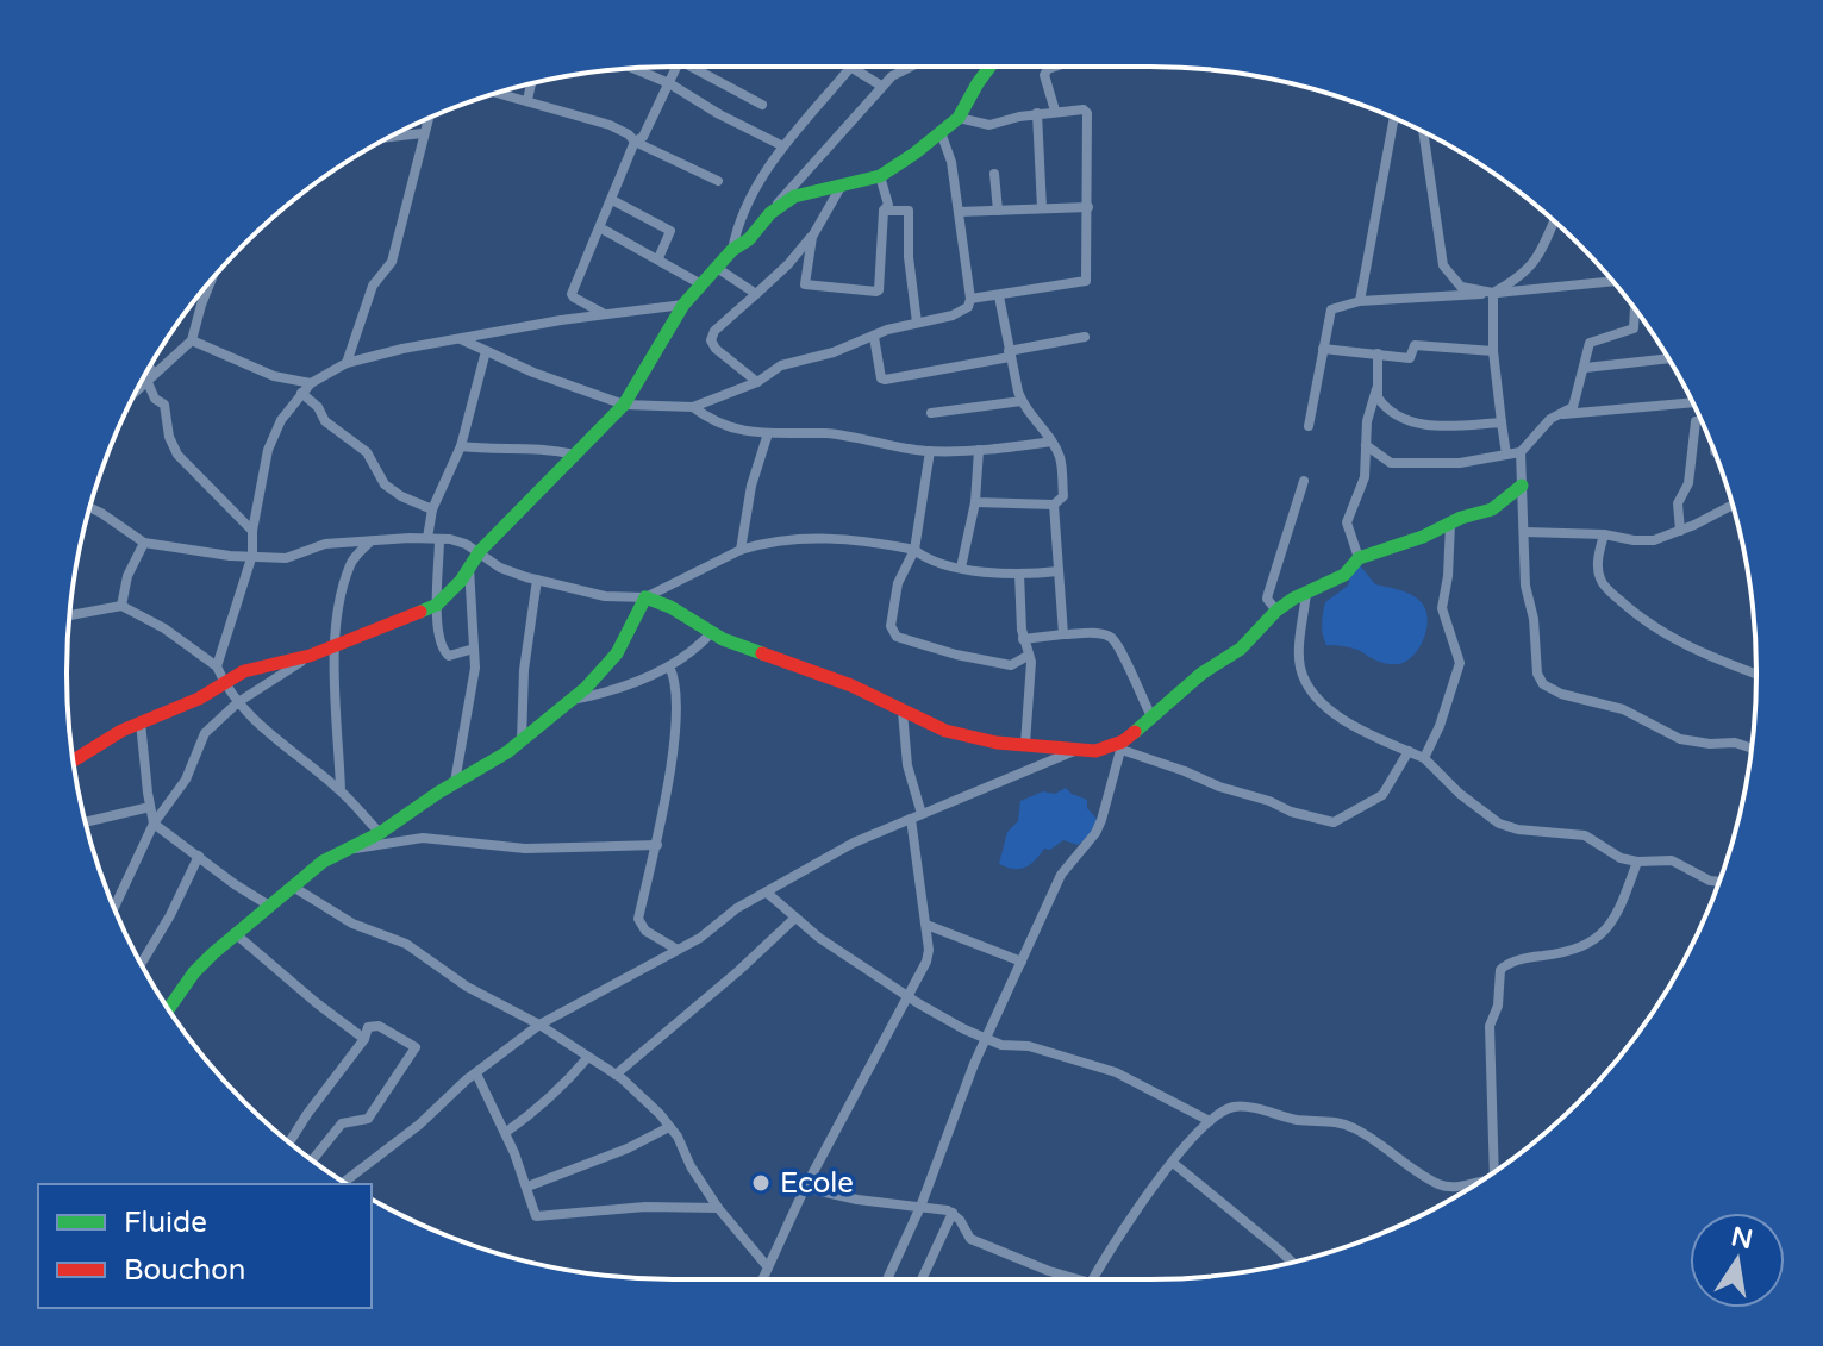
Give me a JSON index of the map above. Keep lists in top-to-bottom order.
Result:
{
  "places": ["Ecole"],
  "legend": ["Fluide", "Bouchon"],
  "north": "top"
}
